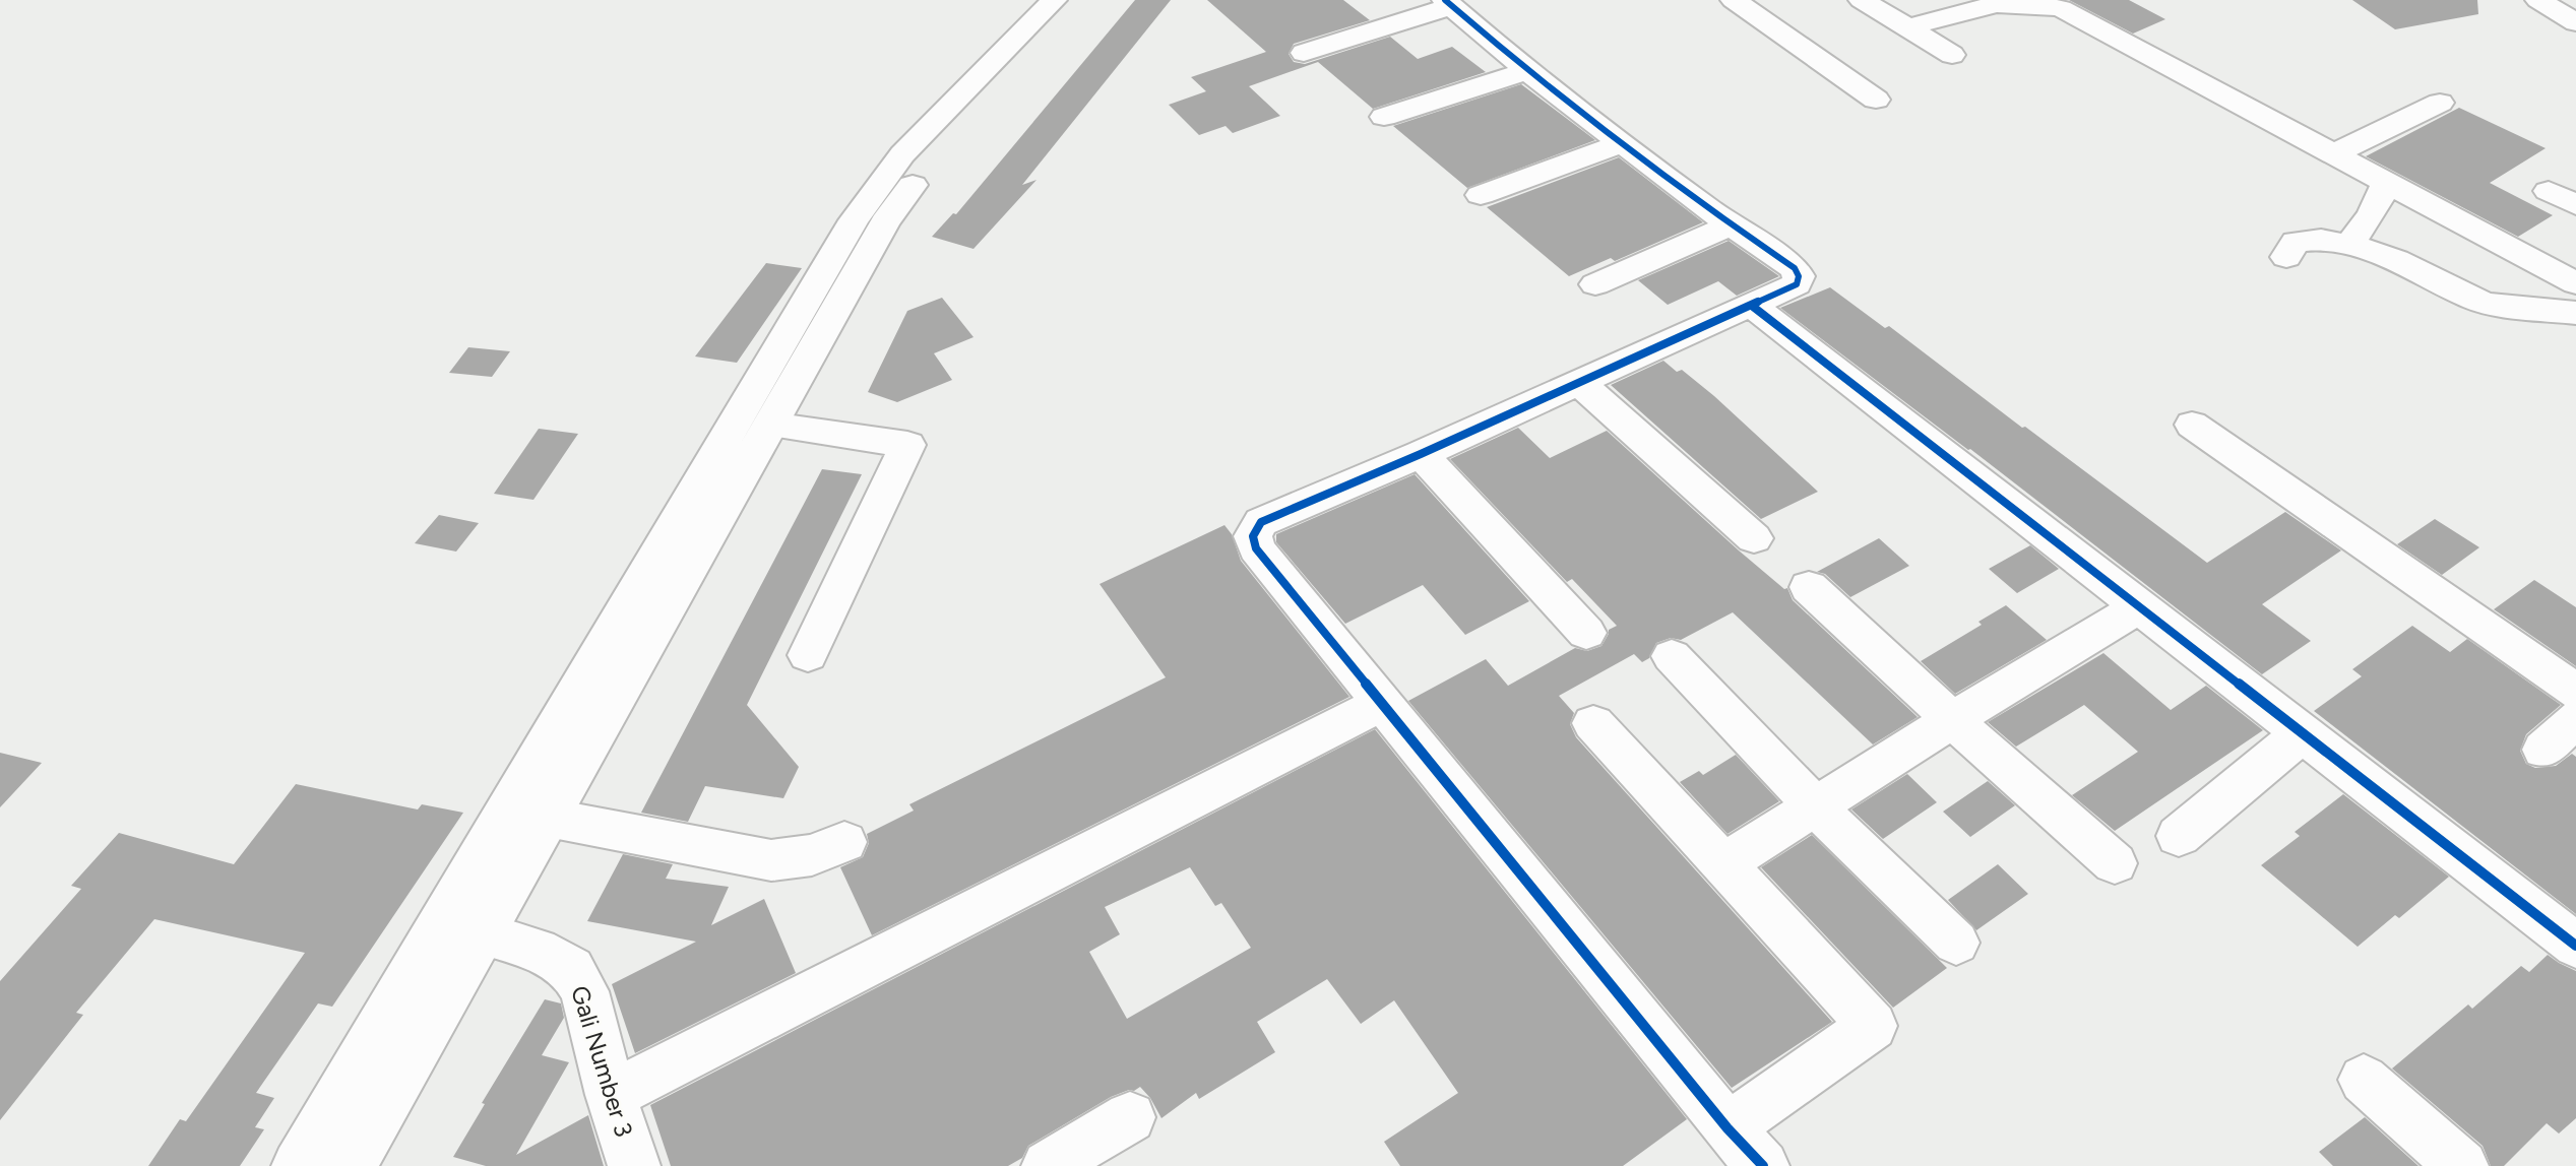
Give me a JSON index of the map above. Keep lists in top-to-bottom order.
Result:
{
  "streets": {
    "street": ["Gali Number 3"]
  }
}
